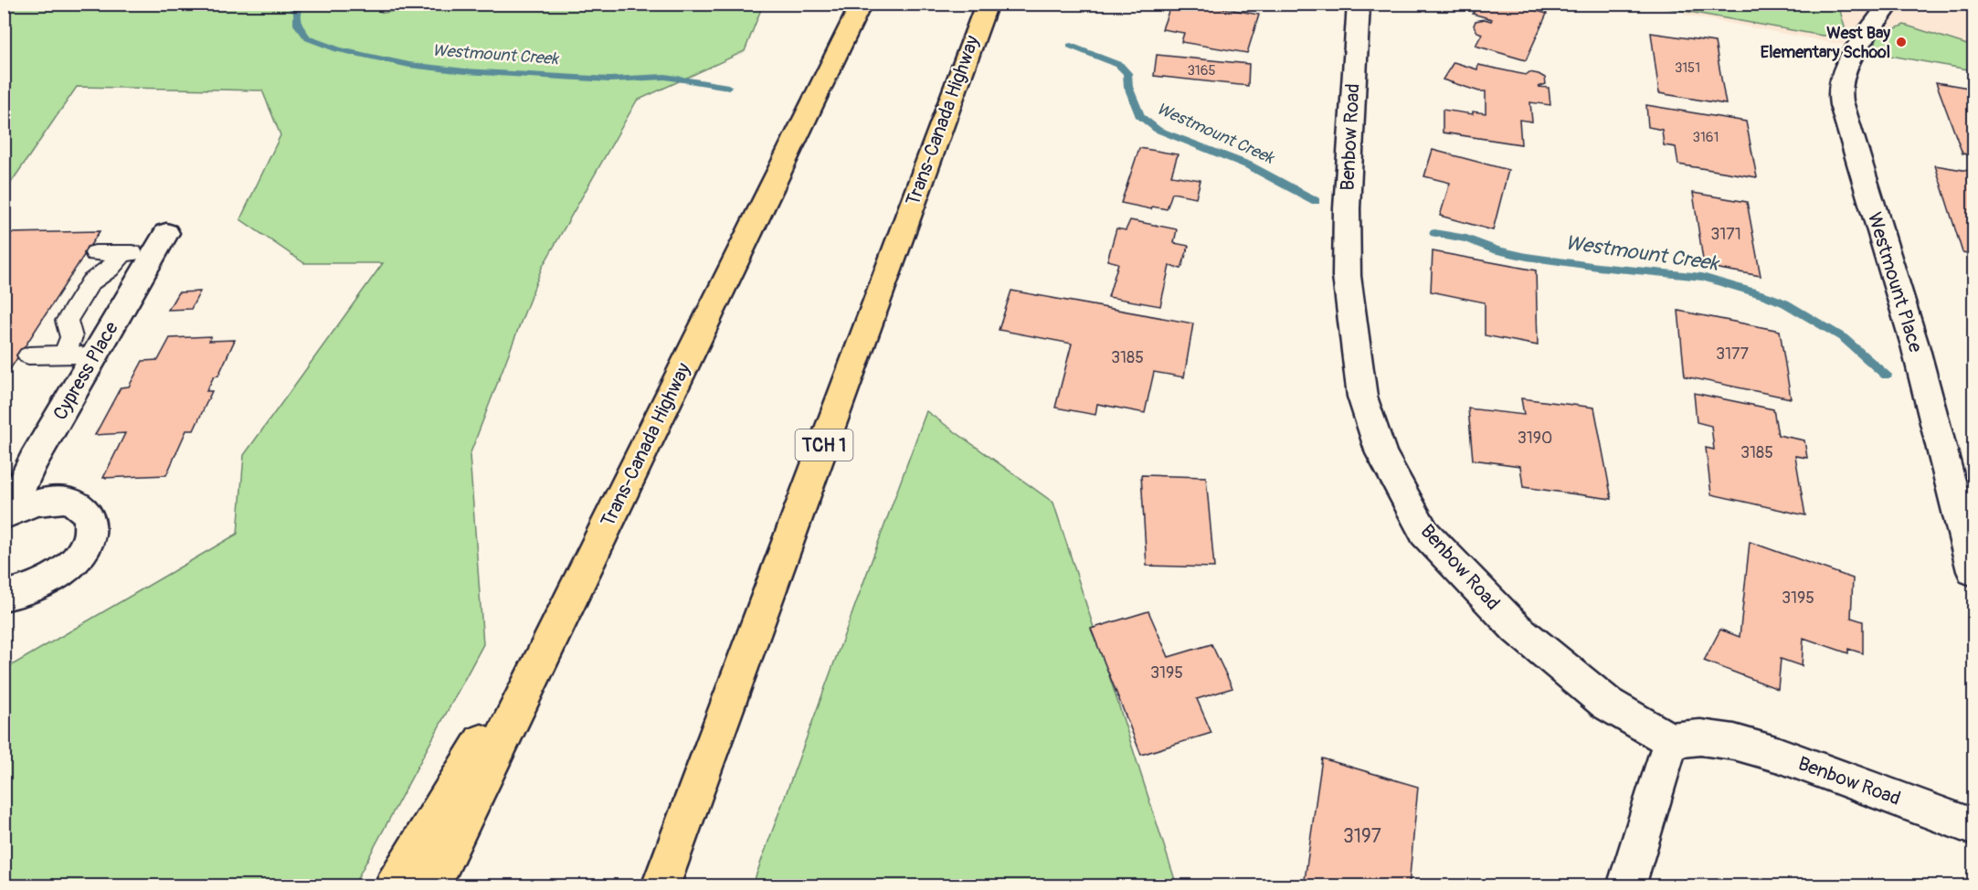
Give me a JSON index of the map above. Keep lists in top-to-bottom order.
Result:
{
  "streets": {
    "highway": ["Trans-Canada Highway", "TCH 1"],
    "street": ["Benbow Road", "Westmount Place", "Cypress Place"]
  },
  "water": ["Westmount Creek"],
  "places": ["West Bay Elementary School"],
  "house_numbers": [
    "3151",
    "3165",
    "3161",
    "3171",
    "3177",
    "3185",
    "3190",
    "3185",
    "3195",
    "3195",
    "3197"
  ]
}
